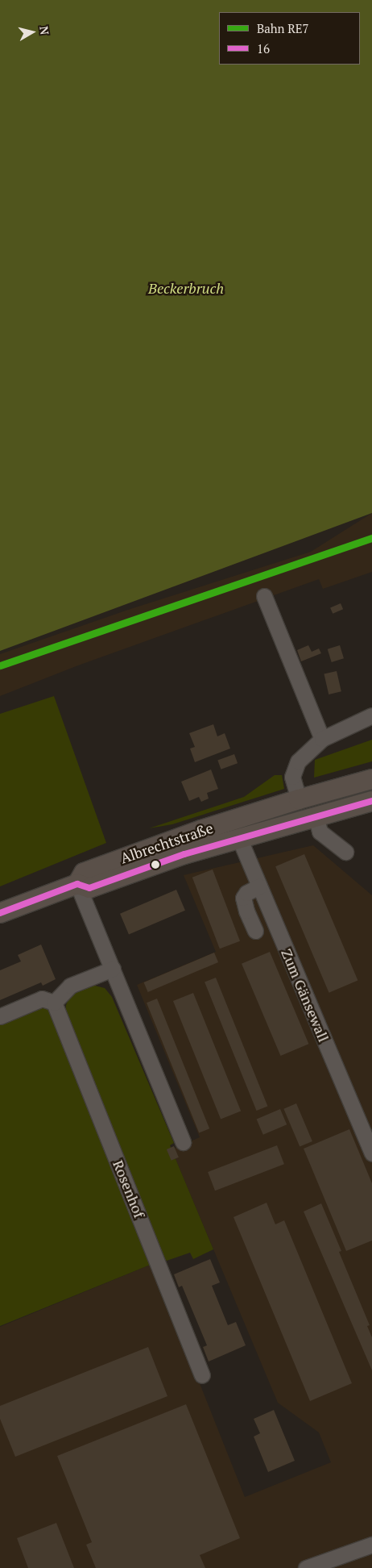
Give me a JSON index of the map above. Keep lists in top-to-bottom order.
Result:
{
  "streets": {
    "main road": ["Albrechtstraße"],
    "street": ["Zum Gänsewall", "Rosenhof"]
  },
  "crossings": [
    ["Albrechtstraße", "Zum Gänsewall"]
  ],
  "parks": ["Beckerbruch"],
  "lines": ["rail line RE7", "transit line 16"],
  "legend": ["Bahn RE7", "16"],
  "north": "right"
}
